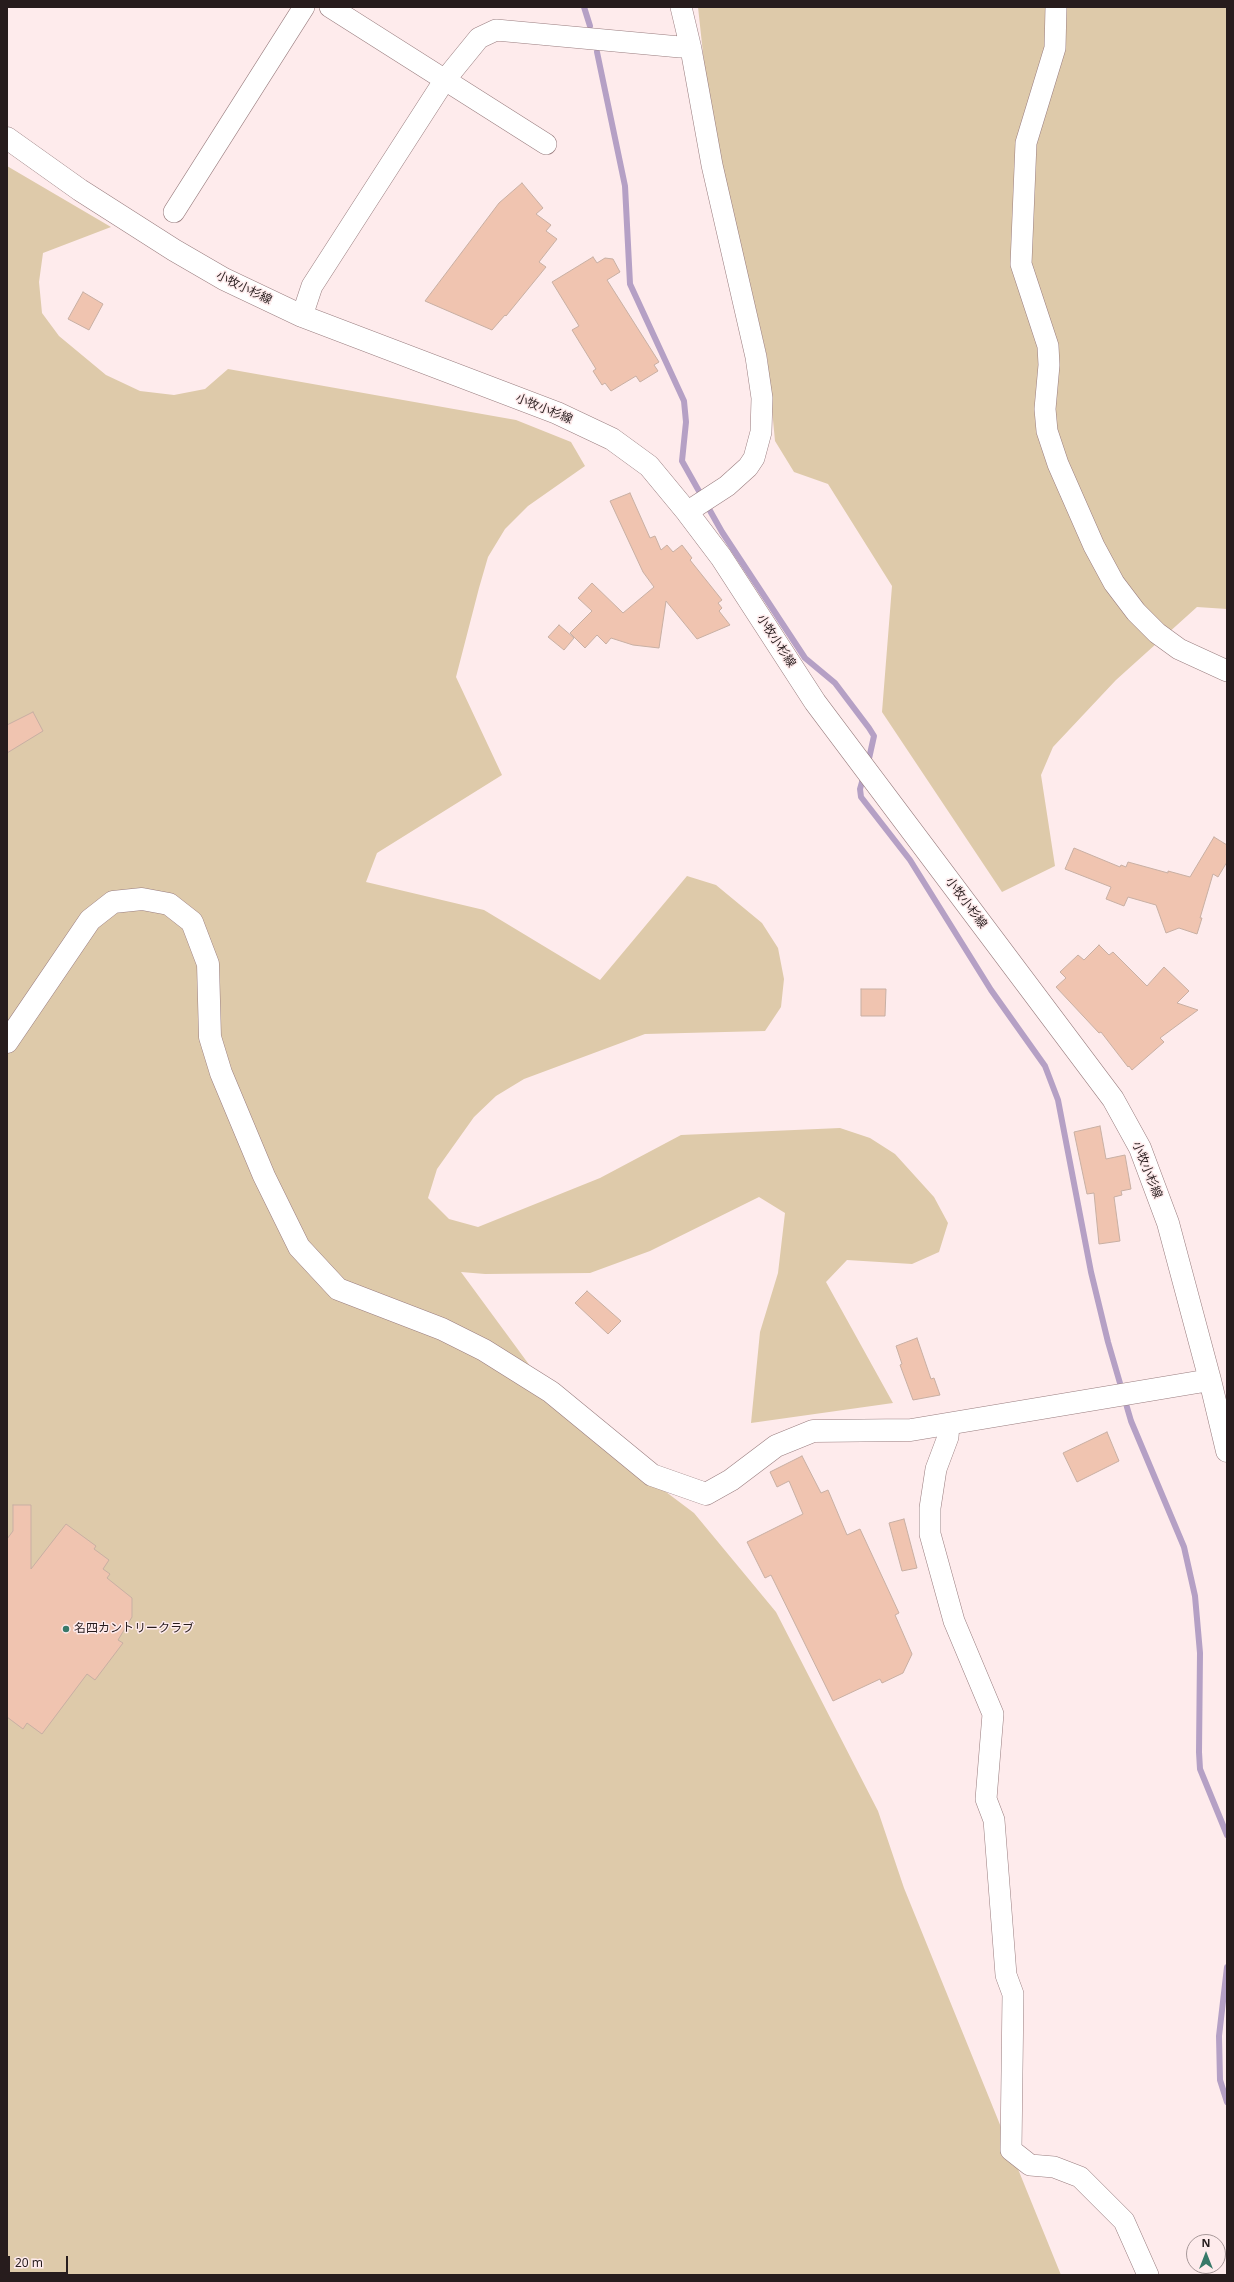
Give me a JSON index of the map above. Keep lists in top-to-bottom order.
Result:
{
  "streets": {
    "main road": ["小牧小杉線"]
  },
  "places": ["名四カントリークラブ"],
  "scale_bar": "20 m",
  "north": "top"
}
